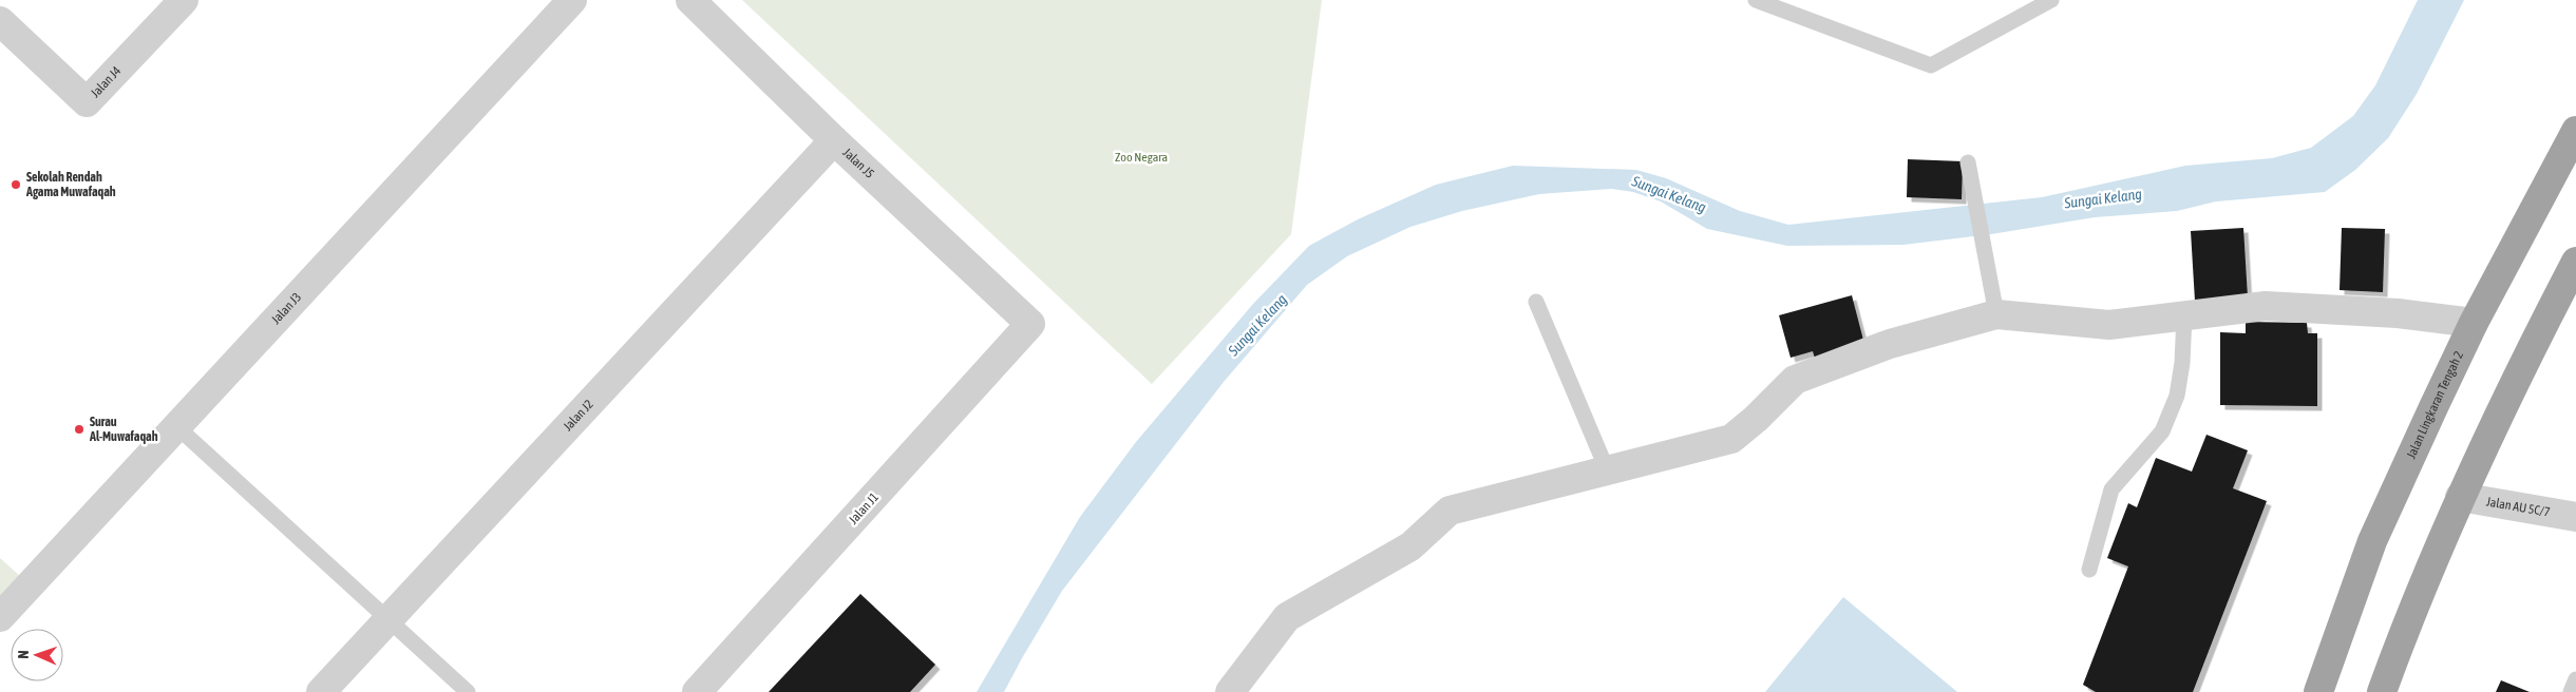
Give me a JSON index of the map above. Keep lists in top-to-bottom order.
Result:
{
  "streets": {
    "highway": ["Jalan Lingkaran Tengah 2"],
    "street": [
      "Jalan J4",
      "Jalan J5",
      "Jalan J3",
      "Jalan J2",
      "Jalan AU 5C/7",
      "Jalan J1"
    ]
  },
  "crossings": [
    ["Jalan J5", "Jalan J2"],
    ["Jalan J5", "Jalan J1"]
  ],
  "water": ["Sungai Kelang"],
  "parks": ["Zoo Negara"],
  "places": ["Sekolah Rendah Agama Muwafaqah", "Surau Al-Muwafaqah"],
  "north": "left"
}
